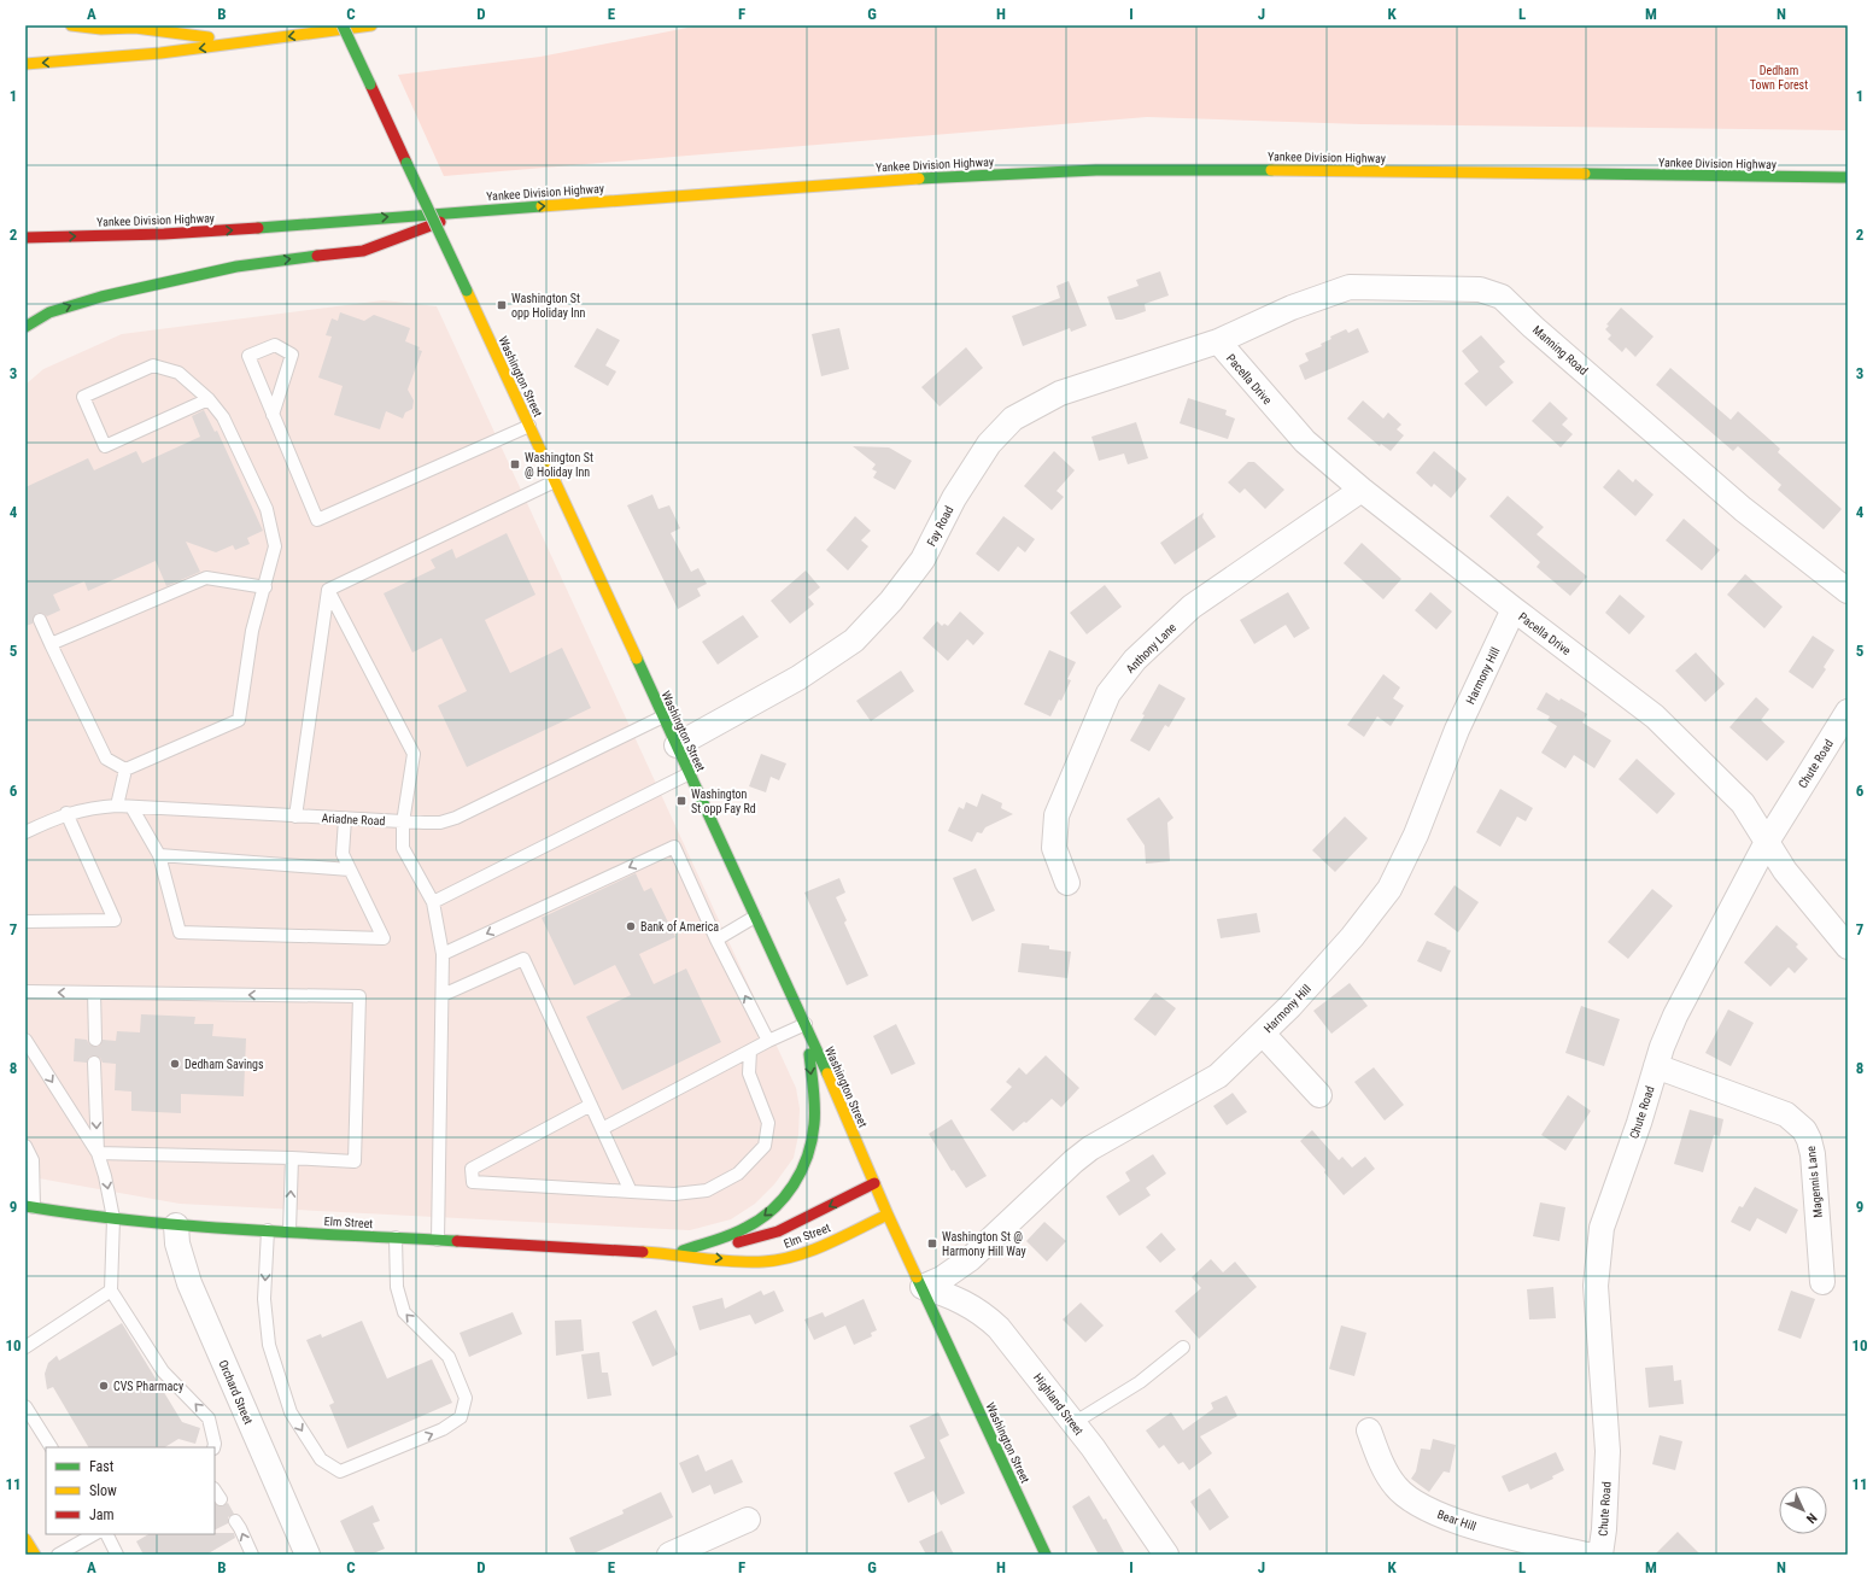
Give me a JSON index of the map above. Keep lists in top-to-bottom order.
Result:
{
  "streets": {
    "main road": ["Yankee Division Highway", "Washington Street", "Elm Street"],
    "street": [
      "Manning Road",
      "Pacella Drive",
      "Fay Road",
      "Anthony Lane",
      "Harmony Hill",
      "Chute Road",
      "Magennis Lane",
      "Orchard Street",
      "Highland Street",
      "Bear Hill"
    ],
    "lane": ["Ariadne Road"]
  },
  "crossings": [
    ["Manning Road", "Pacella Drive"],
    ["Manning Road", "Fay Road"],
    ["Washington Street", "Fay Road"],
    ["Washington Street", "Harmony Hill"],
    ["Washington Street", "Ariadne Road"],
    ["Washington Street", "Elm Street"],
    ["Washington Street", "Highland Street"],
    ["Pacella Drive", "Fay Road"],
    ["Pacella Drive", "Anthony Lane"],
    ["Pacella Drive", "Harmony Hill"],
    ["Pacella Drive", "Chute Road"],
    ["Harmony Hill", "Highland Street"],
    ["Chute Road", "Magennis Lane"],
    ["Elm Street", "Orchard Street"]
  ],
  "one_way": ["Yankee Division Highway"],
  "parks": ["Dedham Town Forest"],
  "places": {
    "transit": [
      "Washington St opp Holiday Inn",
      "Washington St @ Holiday Inn",
      "Washington St opp Fay Rd",
      "Washington St @ Harmony Hill Way"
    ],
    "other": ["Bank of America", "Dedham Savings", "CVS Pharmacy"]
  },
  "legend": ["Fast", "Slow", "Jam"],
  "north": "bottom right",
  "grid": {
    "columns": [
      "A",
      "B",
      "C",
      "D",
      "E",
      "F",
      "G",
      "H",
      "I",
      "J",
      "K",
      "L",
      "M",
      "N"
    ],
    "rows": [
      "1",
      "2",
      "3",
      "4",
      "5",
      "6",
      "7",
      "8",
      "9",
      "10",
      "11"
    ]
  }
}
